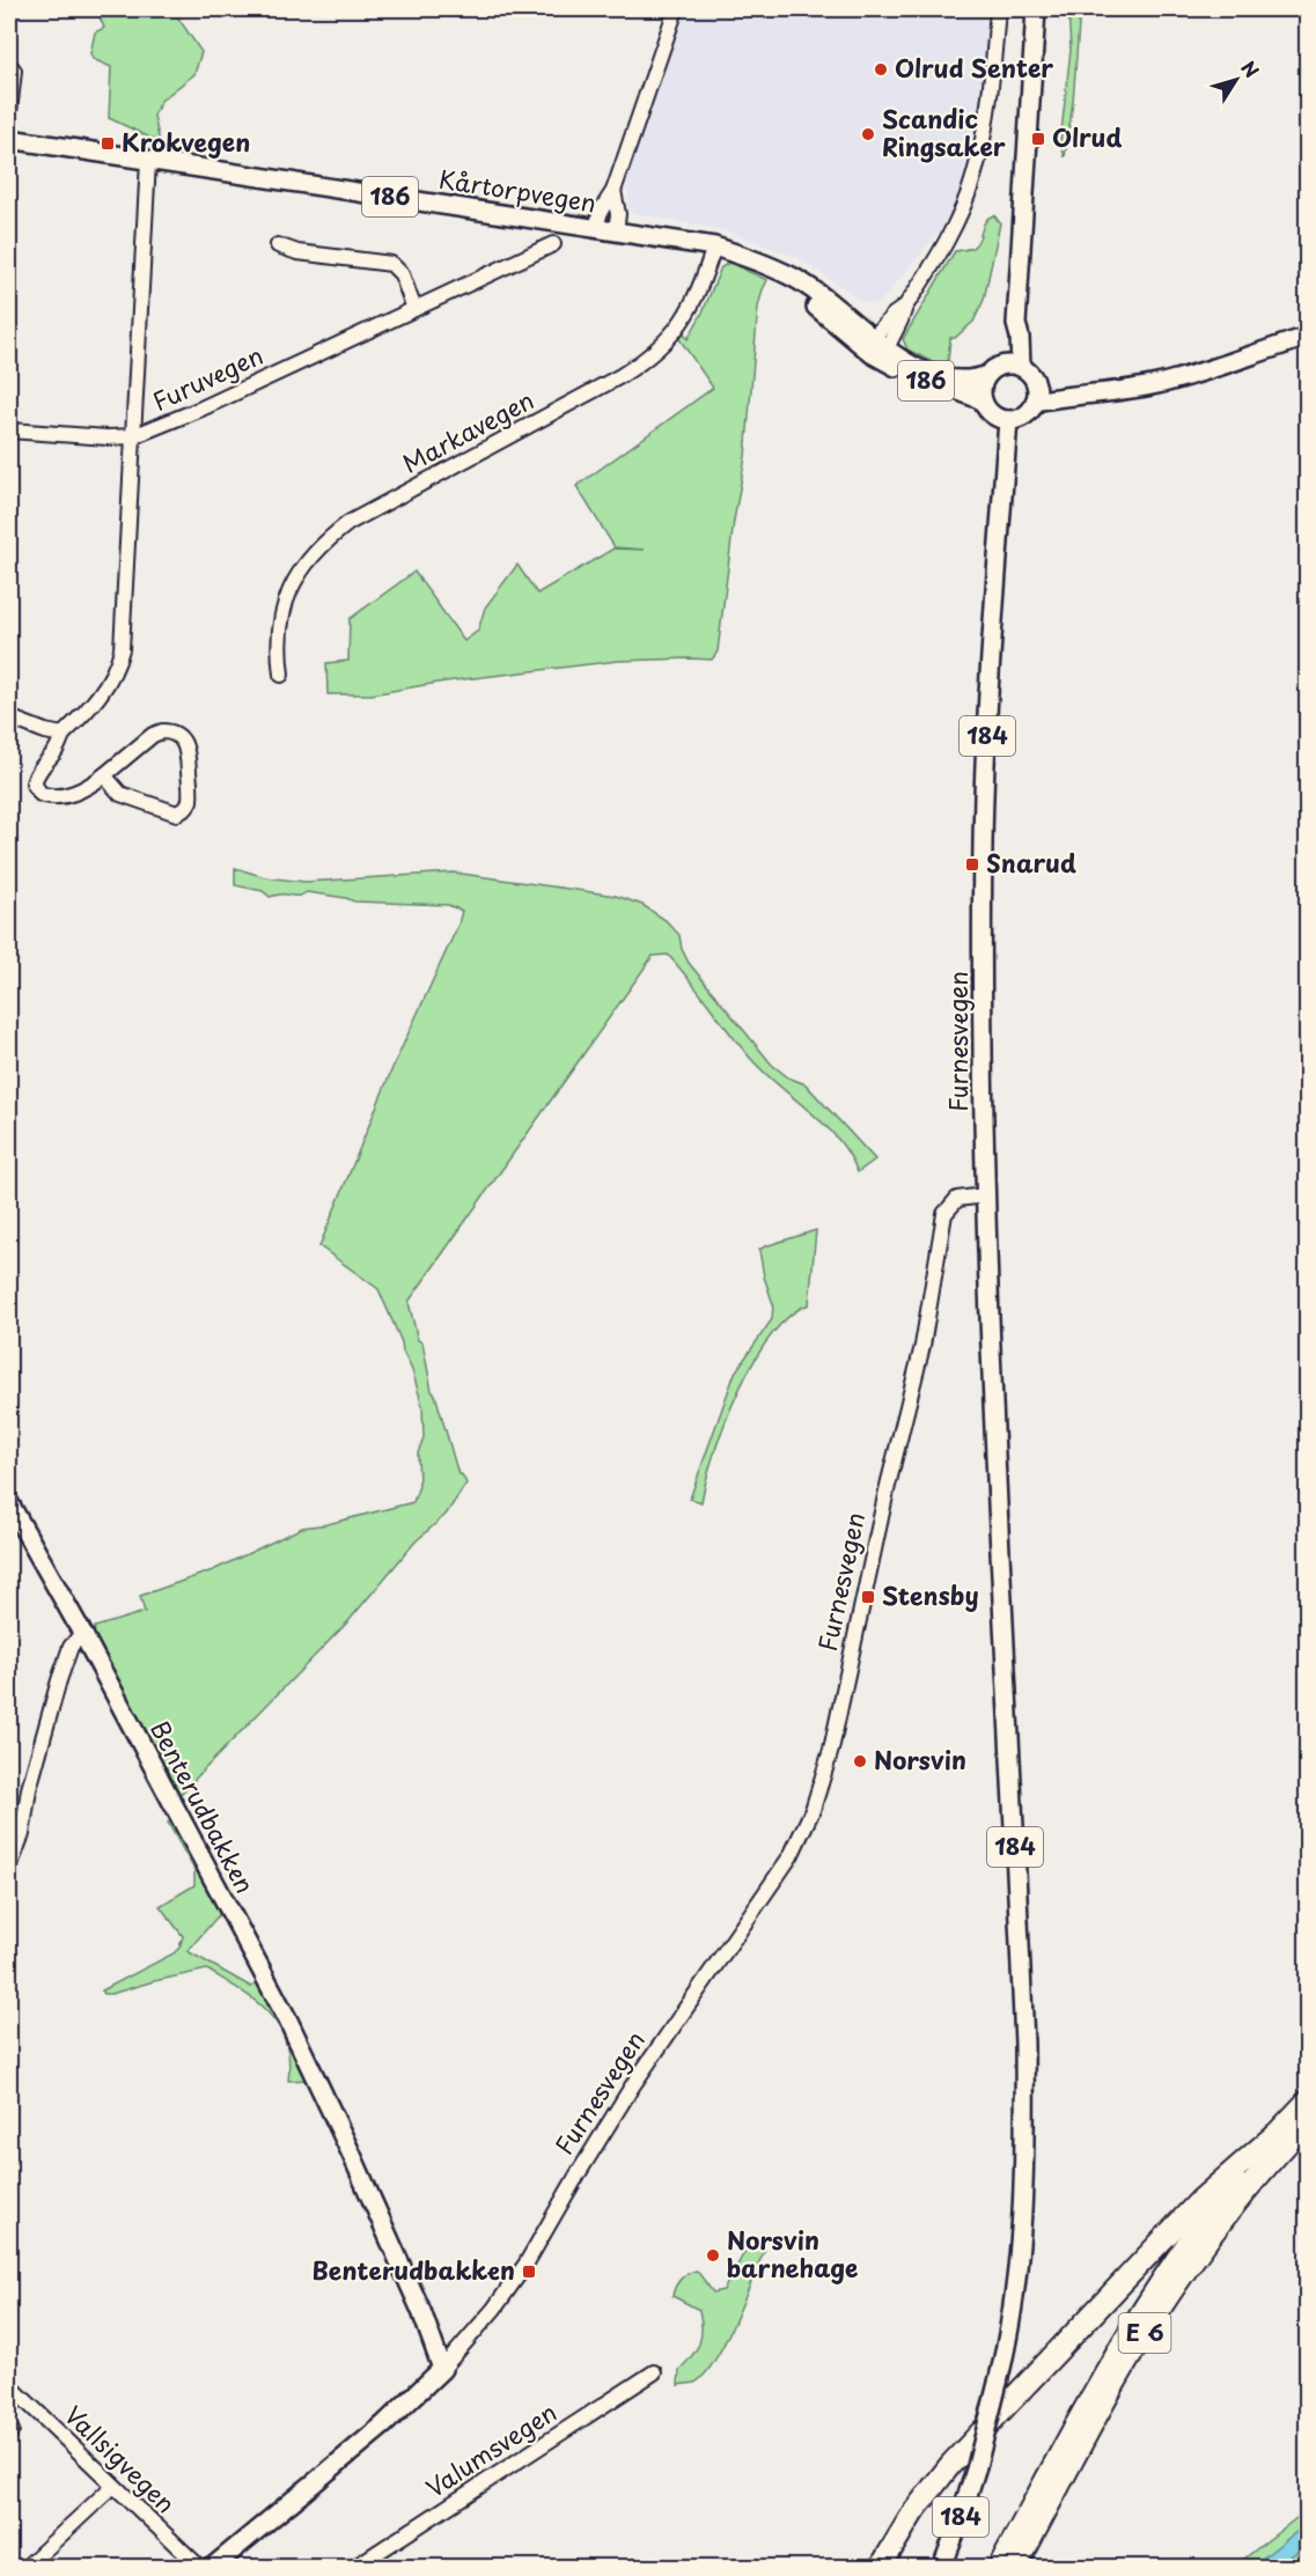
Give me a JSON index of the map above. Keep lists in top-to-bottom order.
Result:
{
  "streets": {
    "highway": ["E 6"],
    "main road": [
      "Kårtorpvegen",
      "186",
      "184",
      "Furnesvegen",
      "Benterudbakken"
    ],
    "street": [
      "Furuvegen",
      "Markavegen",
      "Valumsvegen",
      "Vallsigvegen"
    ]
  },
  "crossings": [
    ["Kårtorpvegen", "Markavegen"],
    ["Kårtorpvegen", "Furnesvegen"],
    ["184", "Furnesvegen"],
    ["Furnesvegen", "Benterudbakken"]
  ],
  "places": {
    "other": [
      "Olrud Senter",
      "Scandic Ringsaker",
      "Norsvin",
      "Norsvin barnehage"
    ],
    "transit": [
      "Olrud",
      "Krokvegen",
      "Snarud",
      "Stensby",
      "Benterudbakken"
    ]
  },
  "north": "top right"
}
